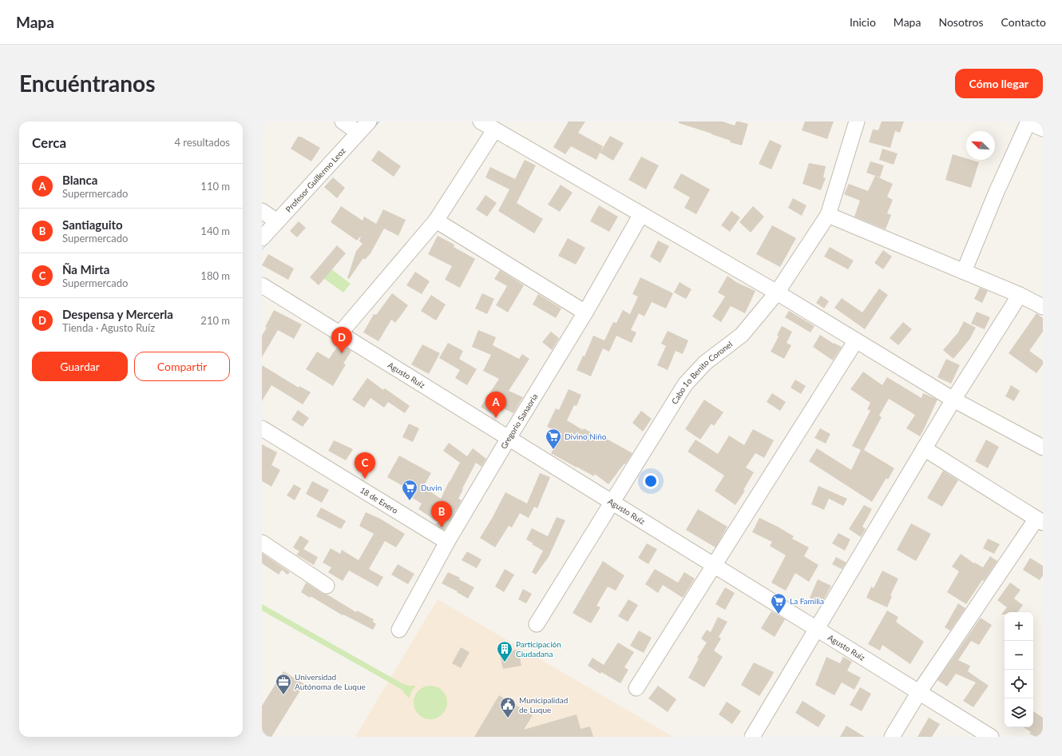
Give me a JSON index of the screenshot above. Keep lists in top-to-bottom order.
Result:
{
  "streets": {
    "street": [
      "Profesor Guillermo Leoz",
      "Cabo 1o Benito Coronel",
      "Agusto Ruíz",
      "Gregorio Sanaoria",
      "18 de Enero"
    ]
  },
  "crossings": [
    ["Cabo 1o Benito Coronel", "Agusto Ruíz"],
    ["Agusto Ruíz", "Gregorio Sanaoria"],
    ["Gregorio Sanaoria", "18 de Enero"]
  ],
  "places": {
    "supermarket": ["Divino Niño", "Duvin", "La Familia"],
    "building": ["Participación Ciudadana"],
    "office": ["Universidad Autónoma de Luque"],
    "public building": ["Municipalidad de Luque"]
  },
  "north": "top left",
  "page": {
    "header": "Mapa",
    "nav": [
      "Inicio",
      "Mapa",
      "Nosotros",
      "Contacto"
    ],
    "buttons": [
      "Cómo llegar",
      ["Guardar", "Compartir"]
    ],
    "title": "Encuéntranos",
    "heading": ["Cerca", "4 resultados"],
    "list": [
      {
        "mark": "A",
        "name": "Blanca",
        "note": "Supermercado",
        "value": "110 m"
      },
      {
        "mark": "B",
        "name": "Santiaguito",
        "note": "Supermercado",
        "value": "140 m"
      },
      {
        "mark": "C",
        "name": "Ña Mirta",
        "note": "Supermercado",
        "value": "180 m"
      },
      {
        "mark": "D",
        "name": "Despensa y Mercerla",
        "note": "Tienda · Agusto Ruíz",
        "value": "210 m"
      }
    ],
    "pins": [
      "D",
      "A",
      "C",
      "B"
    ],
    "map_buttons": ["+", "−"]
  }
}
